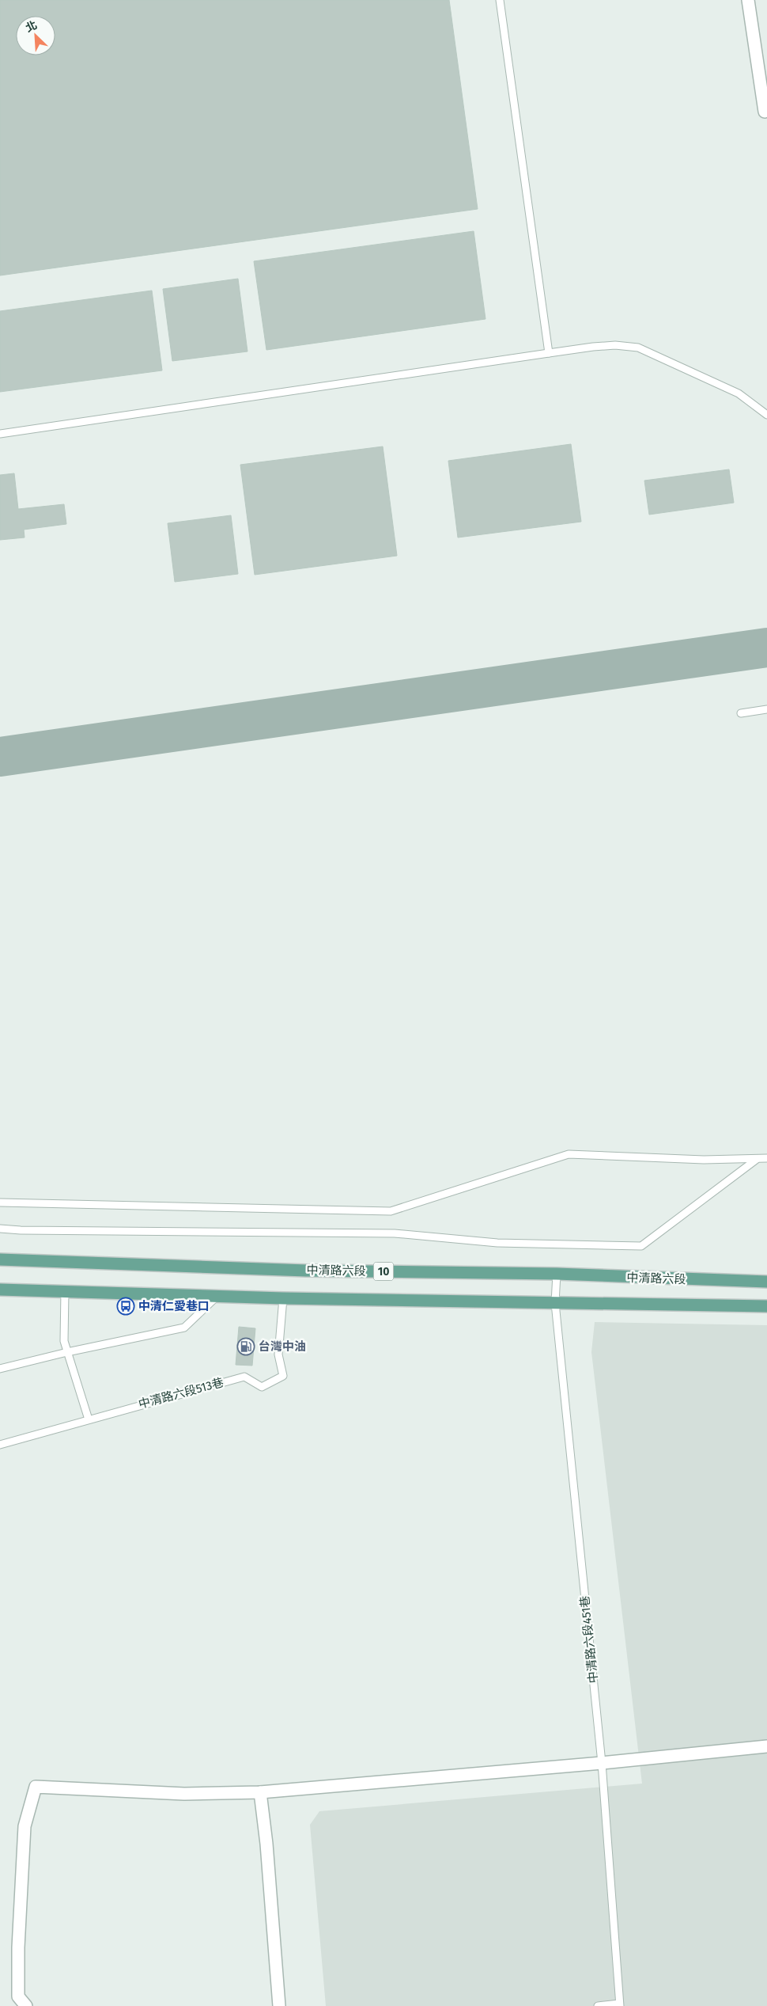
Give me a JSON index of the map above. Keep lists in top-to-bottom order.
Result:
{
  "streets": {
    "main road": ["中清路六段", "10"],
    "lane": ["中清路六段513巷", "中清路六段451巷"]
  },
  "crossings": [
    ["中清路六段", "中清路六段451巷"]
  ],
  "places": {
    "bus stop": ["中清仁愛巷口"],
    "fuel station": ["台灣中油"]
  },
  "north": "top left"
}
